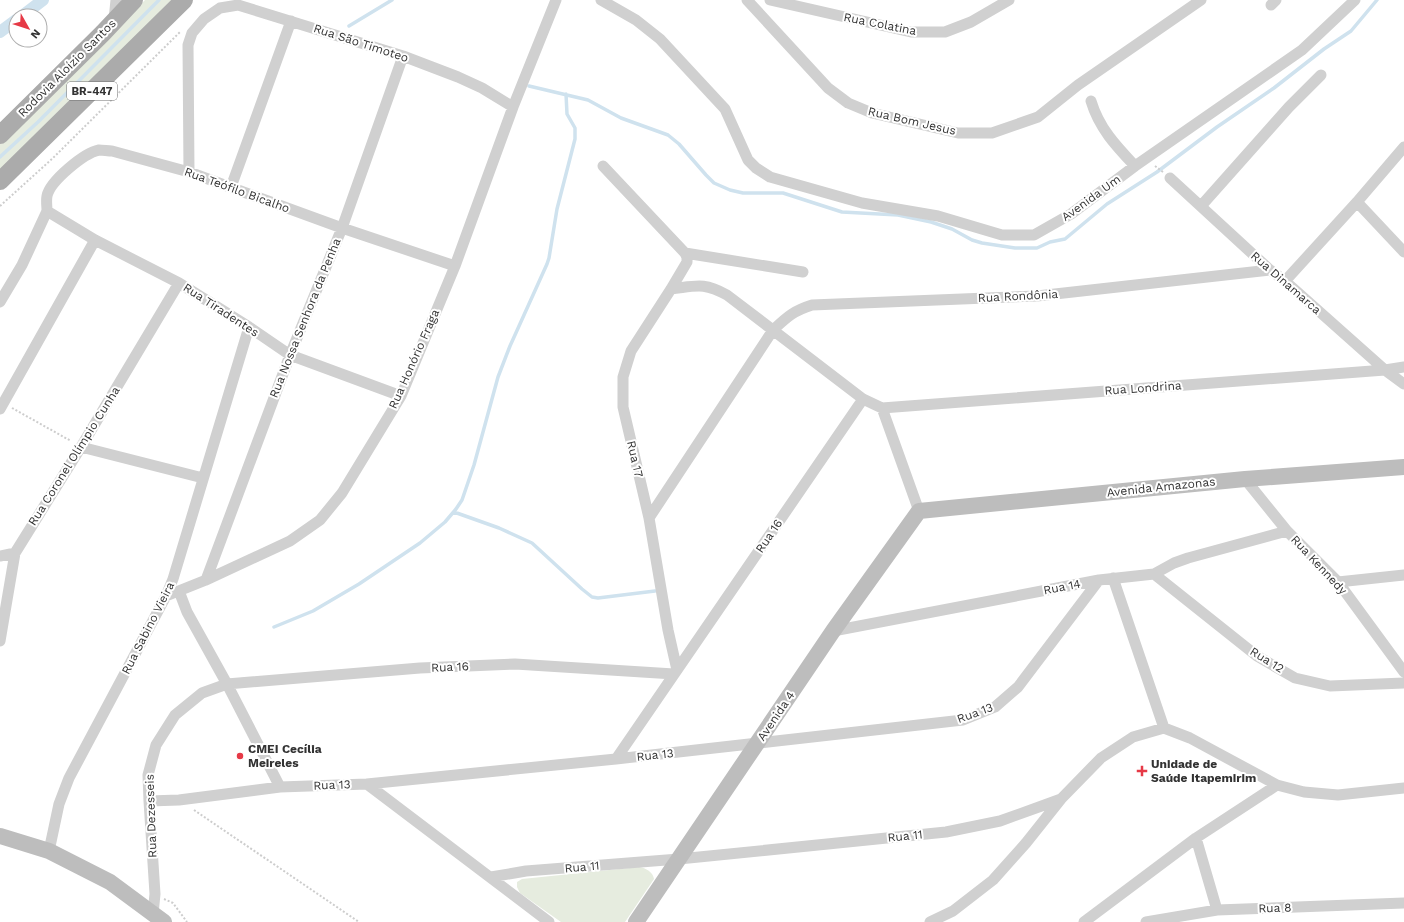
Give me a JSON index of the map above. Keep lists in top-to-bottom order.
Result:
{
  "streets": {
    "main road": ["Rodovia Aloízio Santos", "BR-447"],
    "street": [
      "Rua Colatina",
      "Rua São Timoteo",
      "Rua Bom Jesus",
      "Rua Teófilo Bicalho",
      "Avenida Um",
      "Rua Dinamarca",
      "Rua Rondônia",
      "Rua Tiradentes",
      "Rua Nossa Senhora da Penha",
      "Rua Honório Fraga",
      "Rua Londrina",
      "Rua Coronel Olímpio Cunha",
      "Rua 17",
      "Avenida Amazonas",
      "Rua 16",
      "Rua Kennedy",
      "Rua 14",
      "Rua Sabino Vieira",
      "Rua 12",
      "Rua 13",
      "Avenida 4",
      "Rua Dezesseis",
      "Rua 11",
      "Rua 8"
    ]
  },
  "crossings": [
    ["Rua São Timoteo", "Rua Teófilo Bicalho"],
    ["Rua São Timoteo", "Rua Nossa Senhora da Penha"],
    ["Rua São Timoteo", "Rua Honório Fraga"],
    ["Rua Teófilo Bicalho", "Rua Tiradentes"],
    ["Rua Teófilo Bicalho", "Rua Nossa Senhora da Penha"],
    ["Rua Teófilo Bicalho", "Rua Honório Fraga"],
    ["Rua Dinamarca", "Rua Rondônia"],
    ["Rua Dinamarca", "Rua Londrina"],
    ["Rua Rondônia", "Rua 17"],
    ["Rua Tiradentes", "Rua Nossa Senhora da Penha"],
    ["Rua Tiradentes", "Rua Honório Fraga"],
    ["Rua Tiradentes", "Rua Coronel Olímpio Cunha"],
    ["Rua Tiradentes", "Rua Sabino Vieira"],
    ["Rua Nossa Senhora da Penha", "Rua Honório Fraga"],
    ["Rua Honório Fraga", "Rua Sabino Vieira"],
    ["Rua 17", "Rua 16"],
    ["Avenida Amazonas", "Rua Kennedy"],
    ["Avenida Amazonas", "Avenida 4"],
    ["Rua 16", "Rua 13"],
    ["Rua 16", "Rua Dezesseis"],
    ["Rua Kennedy", "Rua 14"],
    ["Rua 14", "Rua 12"],
    ["Rua 14", "Rua 13"],
    ["Rua 14", "Avenida 4"],
    ["Rua 13", "Avenida 4"],
    ["Rua 13", "Rua Dezesseis"],
    ["Avenida 4", "Rua 11"]
  ],
  "places": {
    "other": ["CMEI Cecília Meireles"],
    "health": ["Unidade de Saúde Itapemirim"]
  },
  "north": "bottom right"
}
